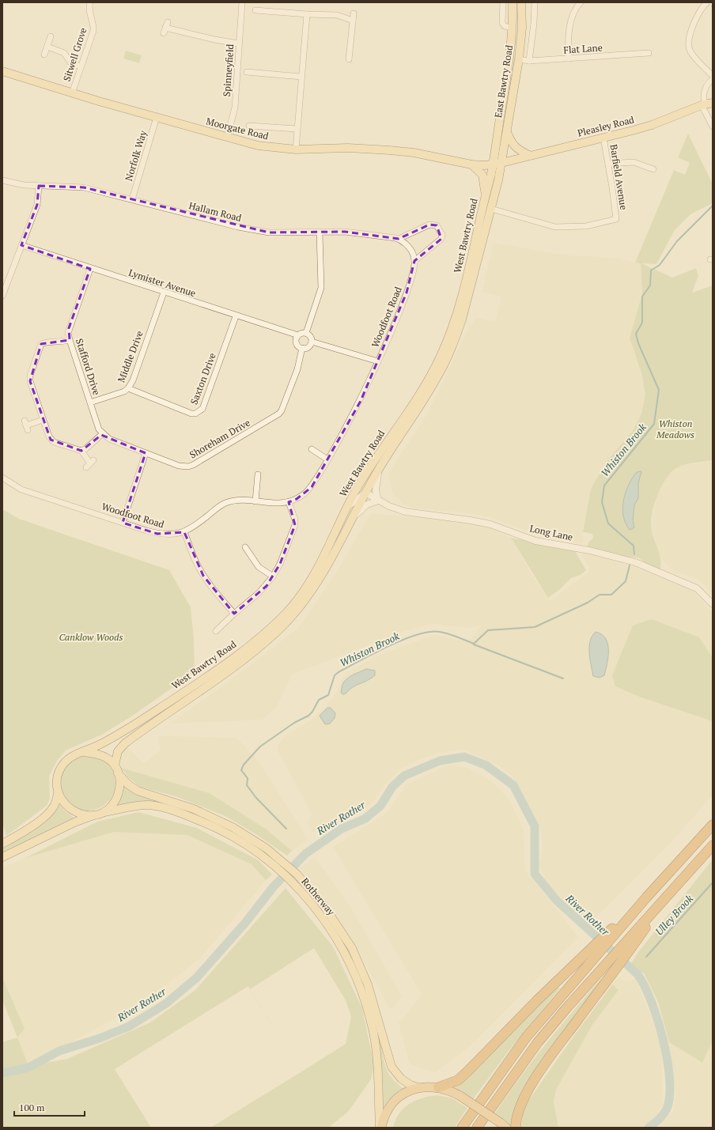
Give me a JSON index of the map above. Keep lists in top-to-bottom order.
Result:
{
  "streets": {
    "main road": [
      "East Bawtry Road",
      "Pleasley Road",
      "Moorgate Road",
      "West Bawtry Road",
      "Rotherway"
    ],
    "street": [
      "Flat Lane",
      "Sitwell Grove",
      "Spinneyfield",
      "Norfolk Way",
      "Barfield Avenue",
      "Hallam Road",
      "Lymister Avenue",
      "Woodfoot Road",
      "Middle Drive",
      "Stafford Drive",
      "Saxton Drive",
      "Shoreham Drive",
      "Long Lane"
    ]
  },
  "crossings": [
    ["Flat Lane", "East Bawtry Road"],
    ["Sitwell Grove", "Moorgate Road"],
    ["Spinneyfield", "Moorgate Road"],
    ["East Bawtry Road", "Pleasley Road"],
    ["East Bawtry Road", "Moorgate Road"],
    ["East Bawtry Road", "West Bawtry Road"],
    ["Pleasley Road", "Moorgate Road"],
    ["Pleasley Road", "Barfield Avenue"],
    ["Pleasley Road", "West Bawtry Road"],
    ["Moorgate Road", "Norfolk Way"],
    ["Moorgate Road", "West Bawtry Road"],
    ["Norfolk Way", "Hallam Road"],
    ["Barfield Avenue", "West Bawtry Road"],
    ["West Bawtry Road", "Long Lane"],
    ["West Bawtry Road", "Rotherway"],
    ["Lymister Avenue", "Middle Drive"],
    ["Lymister Avenue", "Stafford Drive"],
    ["Lymister Avenue", "Saxton Drive"],
    ["Lymister Avenue", "Shoreham Drive"],
    ["Middle Drive", "Stafford Drive"],
    ["Middle Drive", "Saxton Drive"],
    ["Stafford Drive", "Shoreham Drive"]
  ],
  "water": ["Whiston Brook", "River Rother", "Ulley Brook"],
  "parks": ["Whiston Meadows", "Canklow Woods"],
  "scale_bar": "100 m"
}
